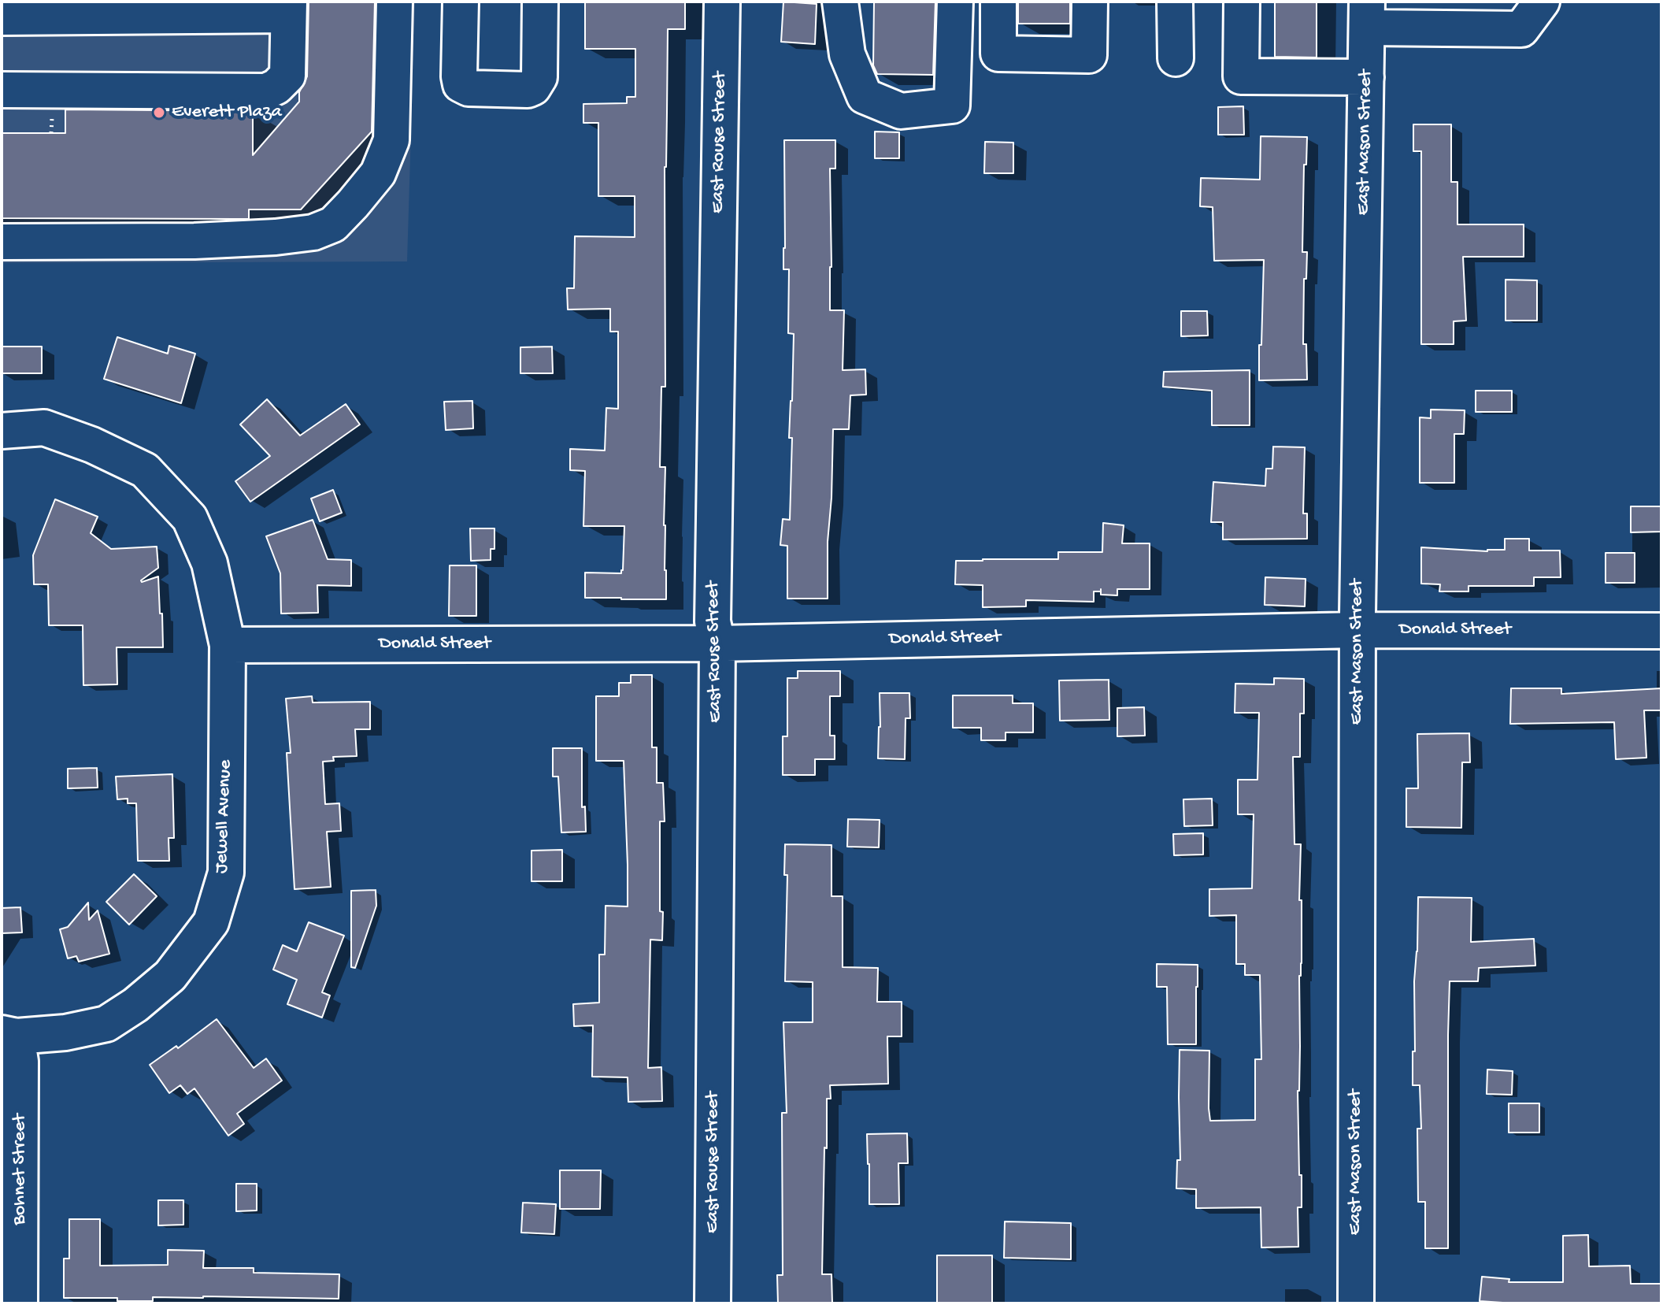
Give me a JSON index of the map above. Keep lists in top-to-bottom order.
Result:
{
  "streets": {
    "street": [
      "East Rouse Street",
      "East Mason Street",
      "Donald Street",
      "Jewell Avenue",
      "Bohnet Street"
    ]
  },
  "crossings": [
    ["East Rouse Street", "Donald Street"],
    ["East Mason Street", "Donald Street"],
    ["Donald Street", "Jewell Avenue"],
    ["Jewell Avenue", "Bohnet Street"]
  ],
  "places": ["Everett Plaza"]
}
